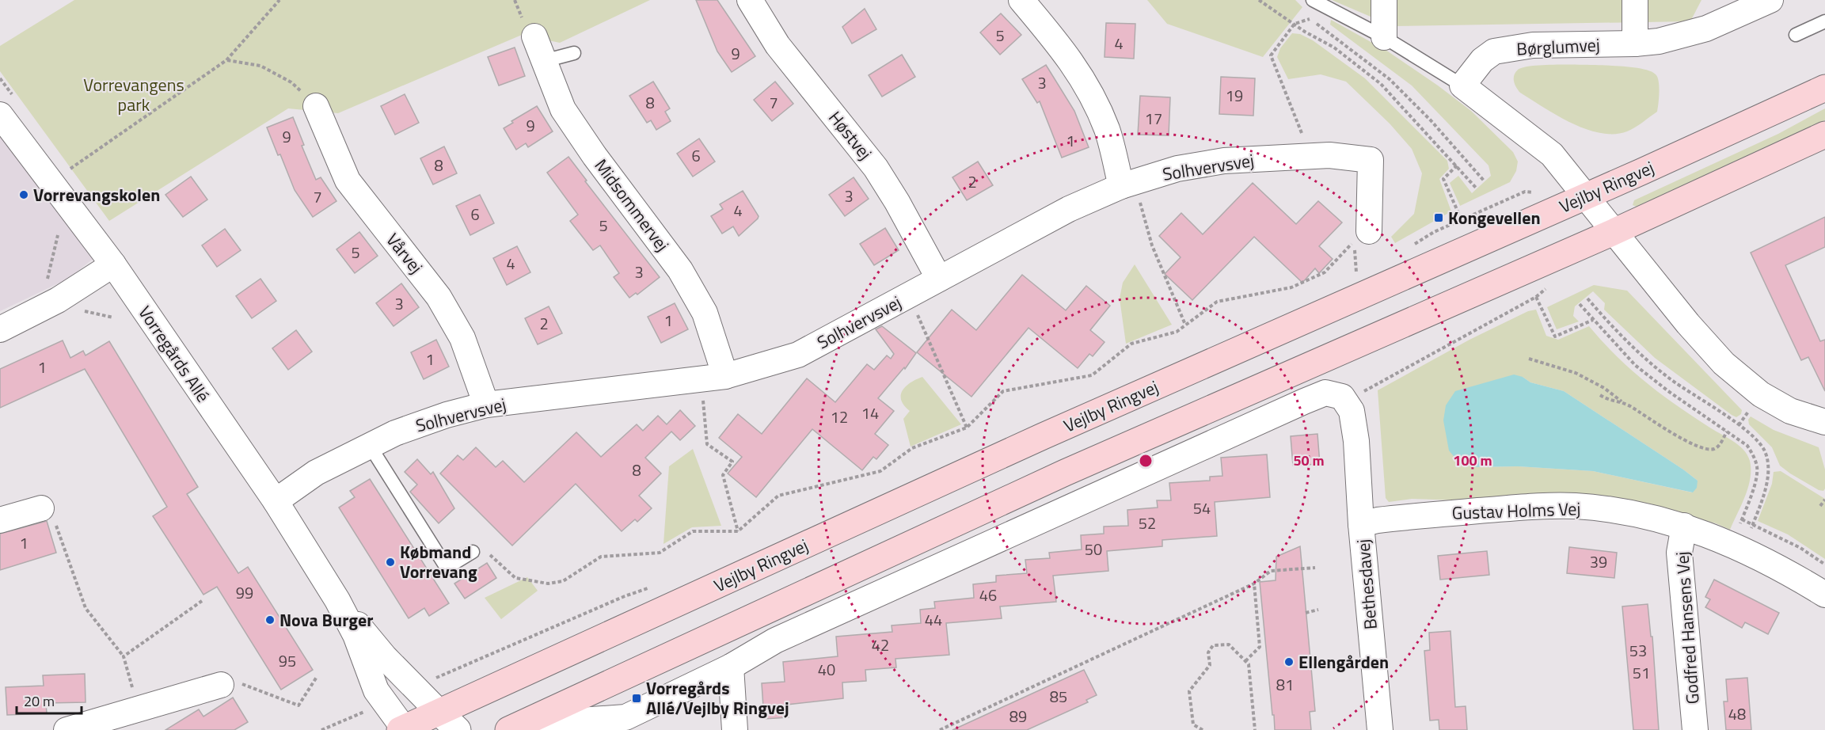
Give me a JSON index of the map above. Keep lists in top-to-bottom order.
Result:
{
  "streets": {
    "main road": ["Vejlby Ringvej"],
    "street": [
      "Børglumvej",
      "Høstvej",
      "Solhvervsvej",
      "Midsommervej",
      "Vårvej",
      "Vorregårds Allé",
      "Gustav Holms Vej",
      "Bethesdavej",
      "Godfred Hansens Vej"
    ]
  },
  "crossings": [
    ["Høstvej", "Solhvervsvej"],
    ["Solhvervsvej", "Midsommervej"],
    ["Solhvervsvej", "Vårvej"],
    ["Solhvervsvej", "Vorregårds Allé"],
    ["Vejlby Ringvej", "Vorregårds Allé"],
    ["Gustav Holms Vej", "Bethesdavej"],
    ["Gustav Holms Vej", "Godfred Hansens Vej"]
  ],
  "parks": ["Vorrevangens park"],
  "places": {
    "other": [
      "Vorrevangskolen",
      "Købmand Vorrevang",
      "Nova Burger",
      "Ellengården"
    ],
    "transit": ["Kongevellen", "Vorregårds Allé/Vejlby Ringvej"]
  },
  "house_numbers": [
    "5",
    "4",
    "9",
    "3",
    "19",
    "8",
    "7",
    "17",
    "9",
    "9",
    "1",
    "6",
    "8",
    "2",
    "3",
    "7",
    "4",
    "6",
    "5",
    "5",
    "4",
    "3",
    "3",
    "1",
    "2",
    "1",
    "1",
    "14",
    "12",
    "8",
    "54",
    "52",
    "1",
    "50",
    "39",
    "99",
    "46",
    "44",
    "42",
    "53",
    "95",
    "40",
    "51",
    "81",
    "85",
    "48",
    "89"
  ],
  "scale_bar": "20 m",
  "rings": ["50 m", "100 m"]
}
